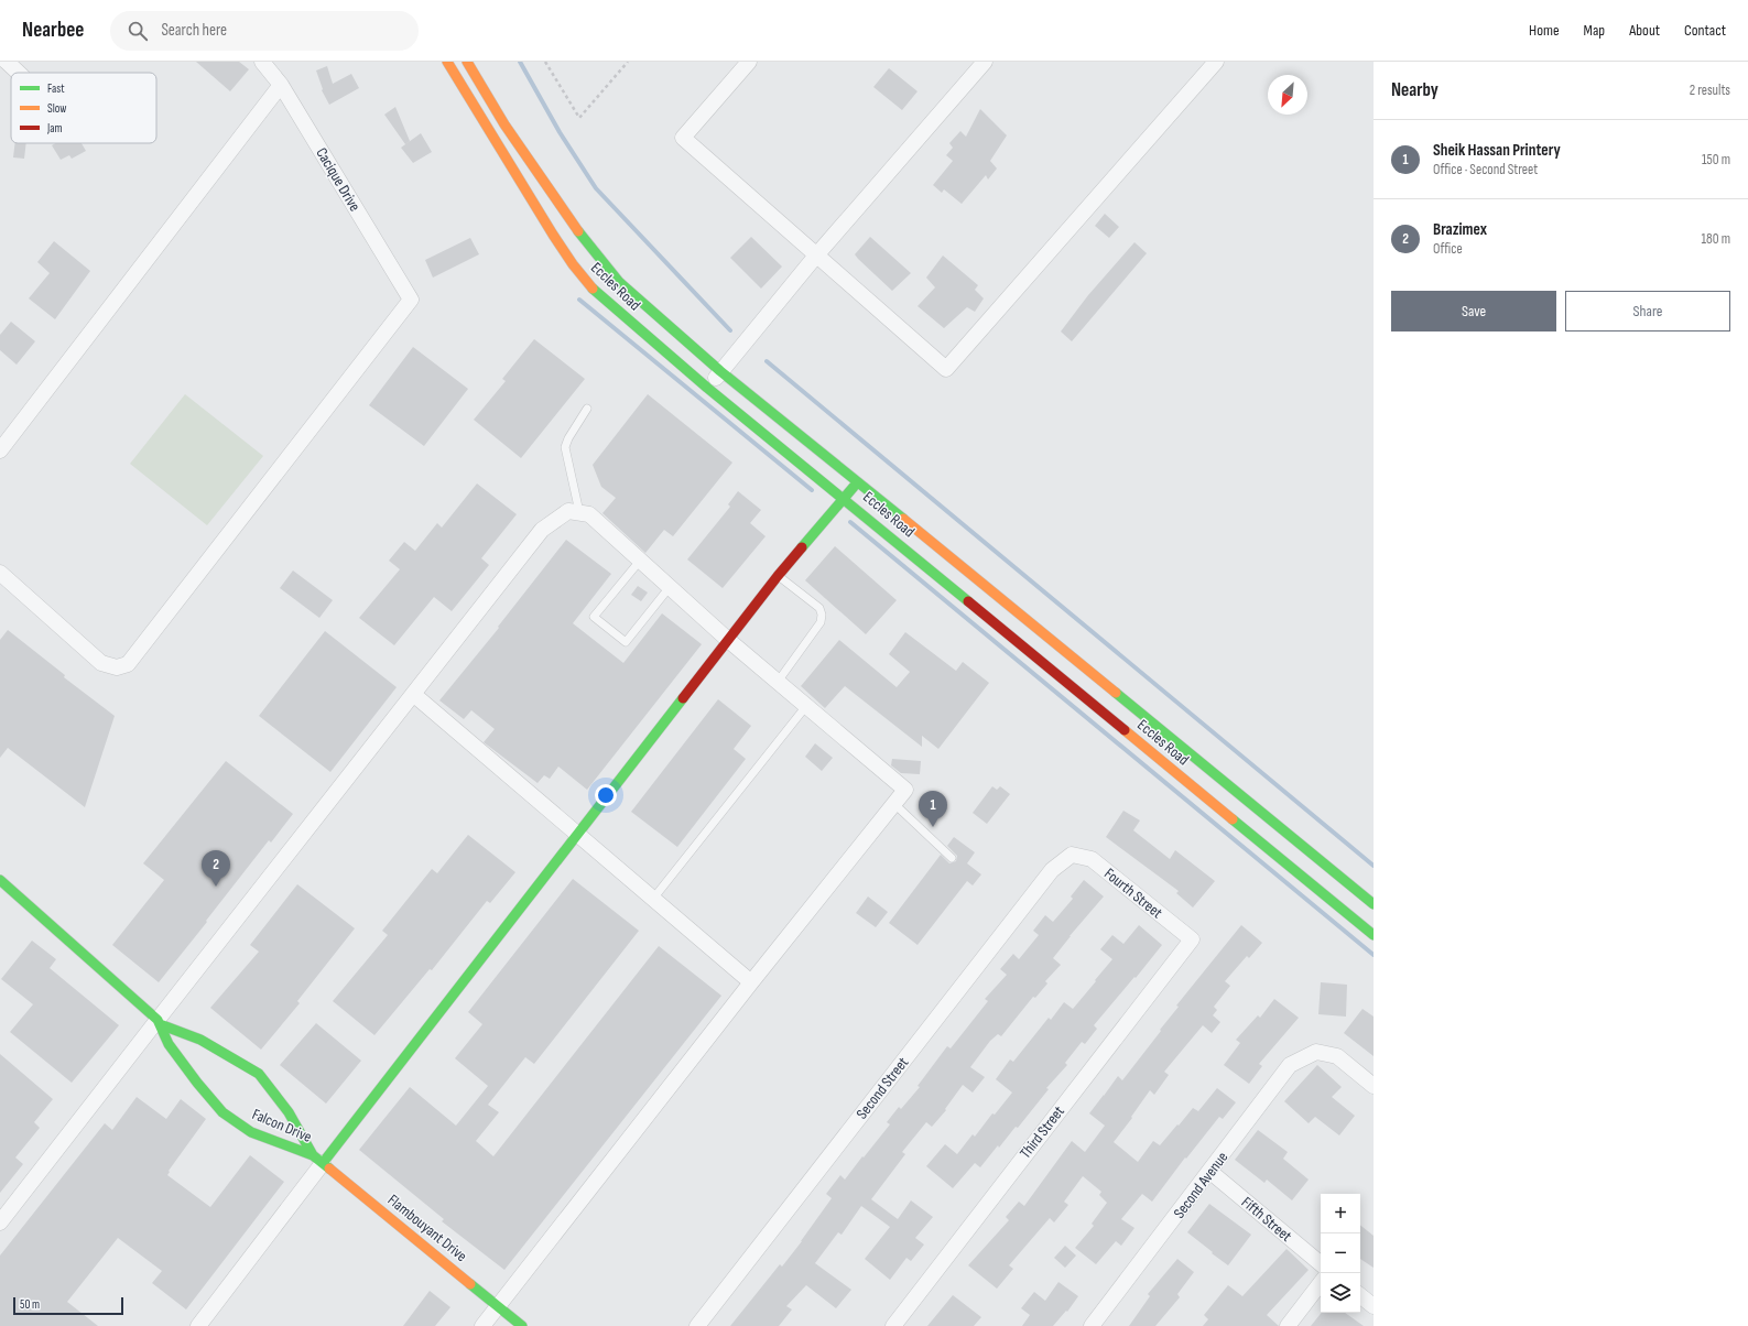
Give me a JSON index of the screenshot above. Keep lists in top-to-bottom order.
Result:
{
  "streets": {
    "street": [
      "Cacique Drive",
      "Eccles Road",
      "Fourth Street",
      "Second Street",
      "Falcon Drive",
      "Third Street",
      "Second Avenue",
      "Fifth Street",
      "Flambouyant Drive"
    ]
  },
  "crossings": [
    ["Fourth Street", "Second Street"],
    ["Fourth Street", "Third Street"],
    ["Falcon Drive", "Flambouyant Drive"],
    ["Second Avenue", "Fifth Street"]
  ],
  "legend": ["Fast", "Slow", "Jam"],
  "scale_bar": "50 m",
  "north": "bottom left",
  "page": {
    "header": "Nearbee",
    "search": "Search here",
    "nav": [
      "Home",
      "Map",
      "About",
      "Contact"
    ],
    "heading": ["Nearby", "2 results"],
    "list": [
      {
        "mark": "1",
        "name": "Sheik Hassan Printery",
        "note": "Office · Second Street",
        "value": "150 m"
      },
      {
        "mark": "2",
        "name": "Brazimex",
        "note": "Office",
        "value": "180 m"
      }
    ],
    "buttons": ["Save", "Share"],
    "pins": ["1", "2"],
    "map_buttons": ["+", "−"],
    "scale": "50 m"
  }
}
